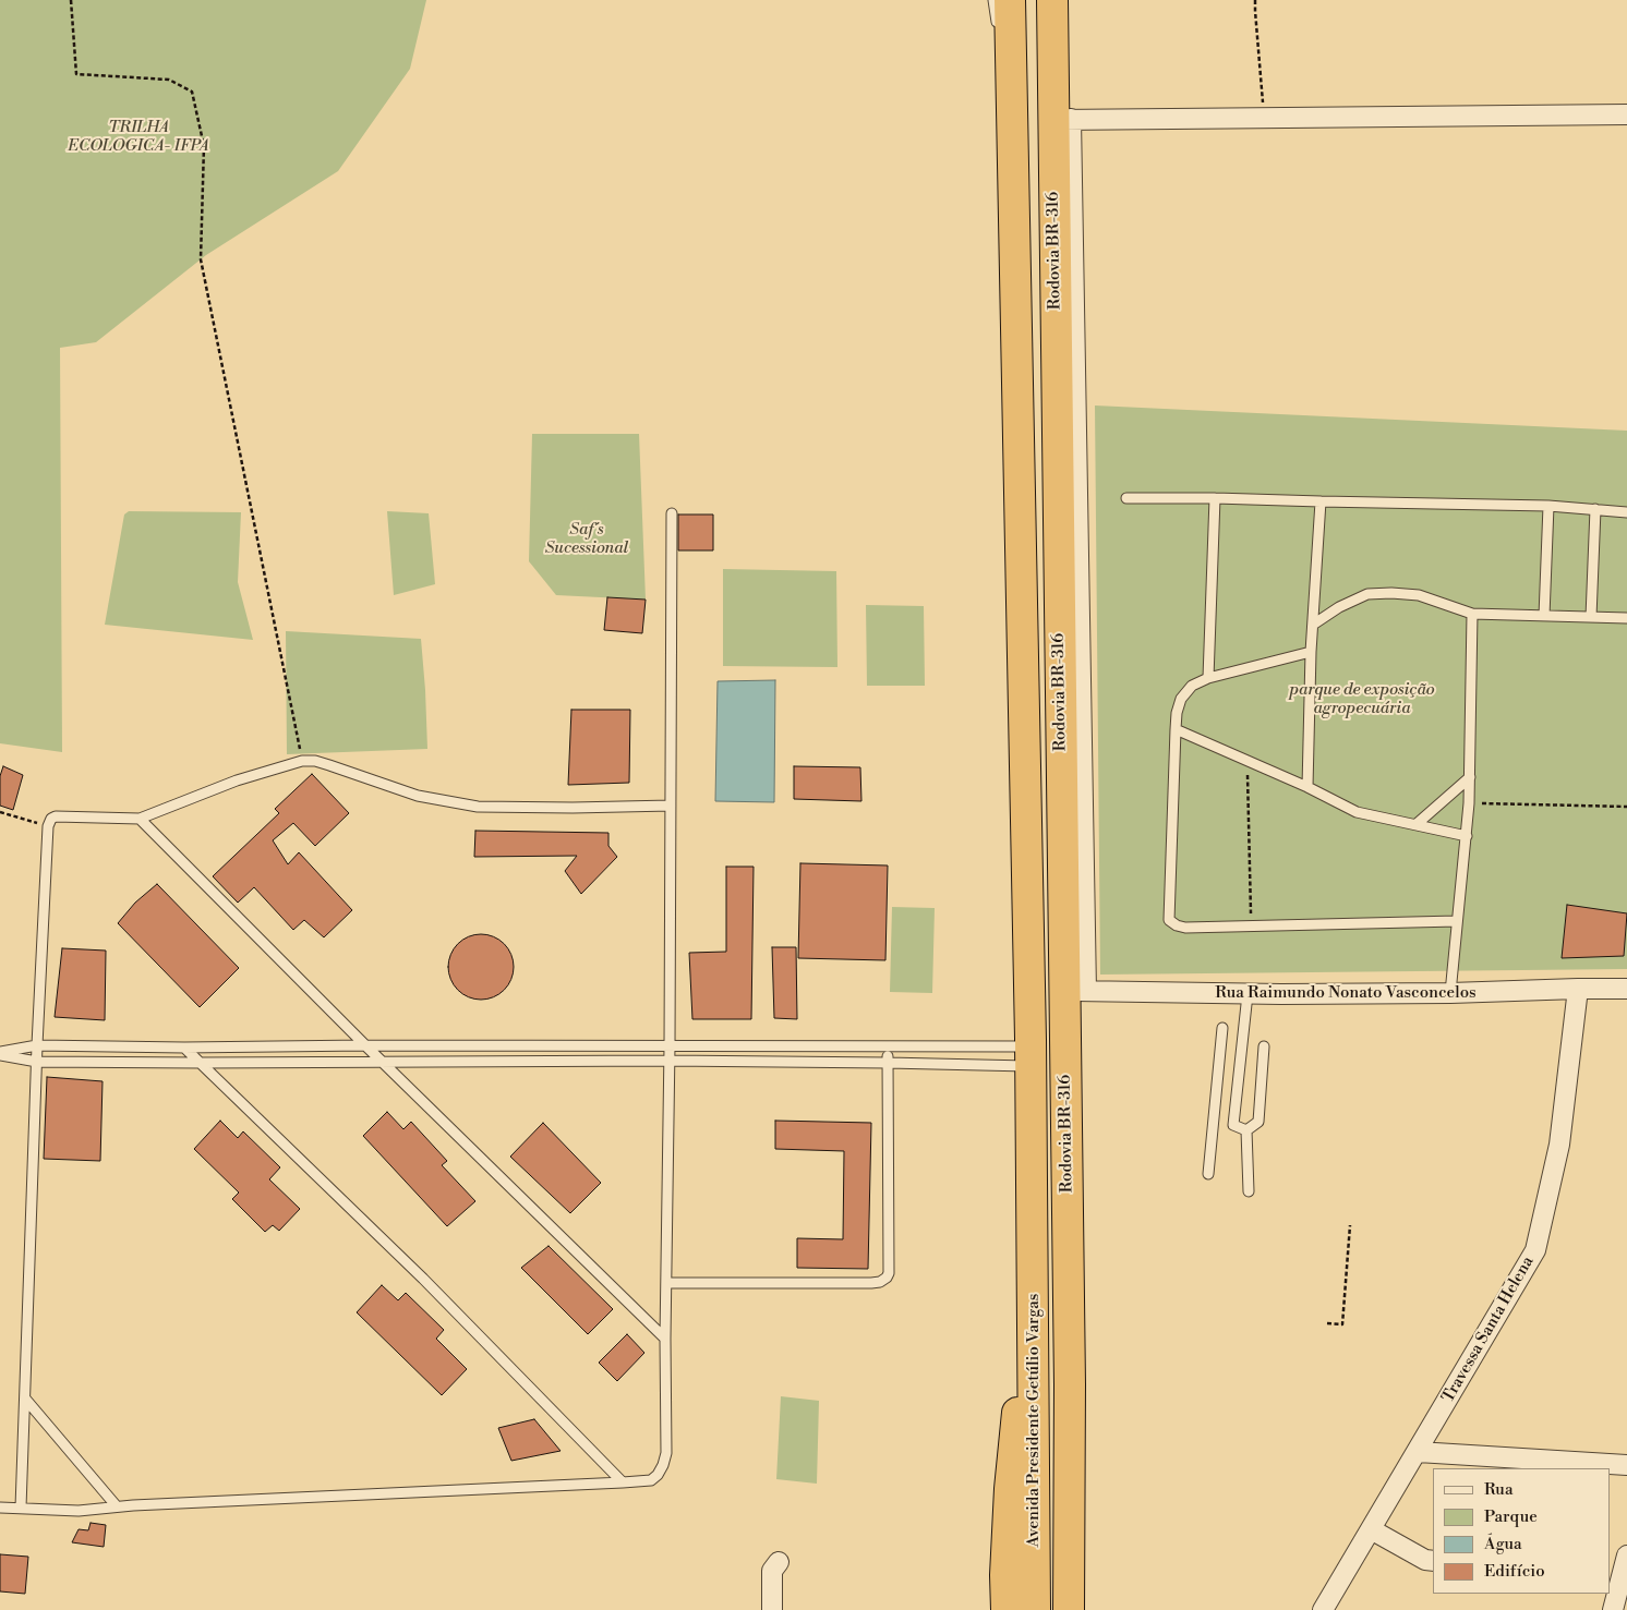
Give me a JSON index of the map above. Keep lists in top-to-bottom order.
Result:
{
  "streets": {
    "highway": ["Rodovia BR-316", "Avenida Presidente Getúlio Vargas"],
    "street": ["Rua Raimundo Nonato Vasconcelos", "Travessa Santa Helena"]
  },
  "crossings": [
    ["Rodovia BR-316", "Rua Raimundo Nonato Vasconcelos"],
    ["Rua Raimundo Nonato Vasconcelos", "Travessa Santa Helena"]
  ],
  "parks": ["TRILHA ECOLOGICA- IFPA", "Saf´s Sucessional", "parque de exposição agropecuária"],
  "legend": [
    "Rua",
    "Parque",
    "Água",
    "Edifício"
  ]
}
